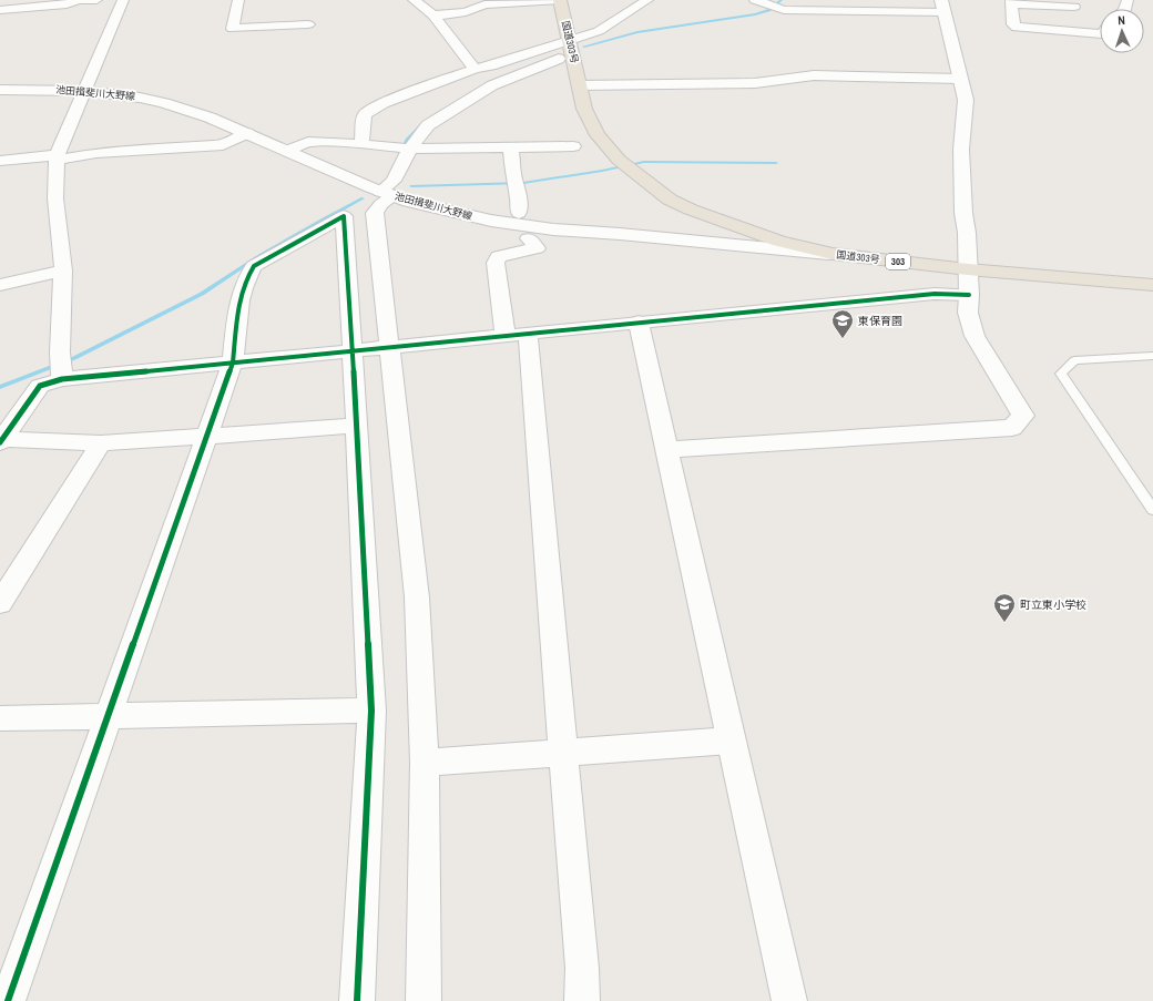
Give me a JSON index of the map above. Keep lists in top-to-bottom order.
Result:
{
  "streets": {
    "highway": ["国道303号", "303"],
    "street": ["池田揖斐川大野線"]
  },
  "crossings": [
    ["国道303号", "池田揖斐川大野線"]
  ],
  "places": {
    "school or university": ["東保育園", "町立東小学校"]
  },
  "north": "top"
}
